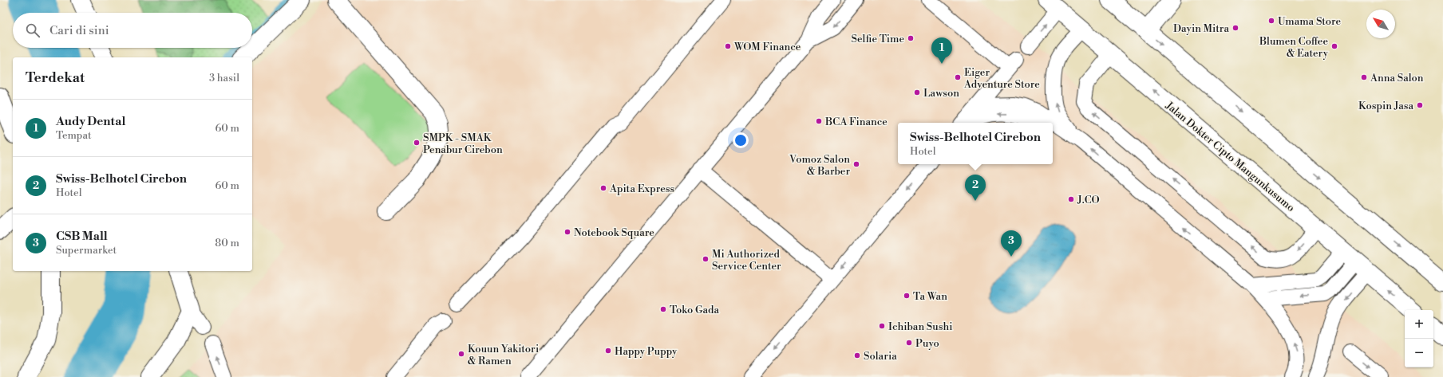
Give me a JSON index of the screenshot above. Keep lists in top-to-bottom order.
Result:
{
  "streets": {
    "main road": ["Jalan Dokter Cipto Mangunkusumo"]
  },
  "places": [
    "Umama Store",
    "Dayin Mitra",
    "Selfie Time",
    "WOM Finance",
    "Blumen Coffee & Eatery",
    "Eiger Adventure Store",
    "Anna Salon",
    "Lawson",
    "Kospin Jasa",
    "BCA Finance",
    "SMPK - SMAK Penabur Cirebon",
    "Vomoz Salon & Barber",
    "Apita Express",
    "J.CO",
    "Notebook Square",
    "Mi Authorized Service Center",
    "Ta Wan",
    "Toko Gada",
    "Ichiban Sushi",
    "Puyo",
    "Happy Puppy",
    "Kouun Yakitori & Ramen",
    "Solaria"
  ],
  "north": "top left",
  "page": {
    "search": "Cari di sini",
    "pins": ["1", "2", "3"],
    "heading": ["Terdekat", "3 hasil"],
    "list": [
      {
        "mark": "1",
        "name": "Audy Dental",
        "note": "Tempat",
        "value": "60 m"
      },
      {
        "mark": "2",
        "name": "Swiss-Belhotel Cirebon",
        "note": "Hotel",
        "value": "60 m"
      },
      {
        "mark": "3",
        "name": "CSB Mall",
        "note": "Supermarket",
        "value": "80 m"
      }
    ],
    "popup": ["Swiss-Belhotel Cirebon", "Hotel"],
    "map_buttons": ["+", "−"]
  }
}
